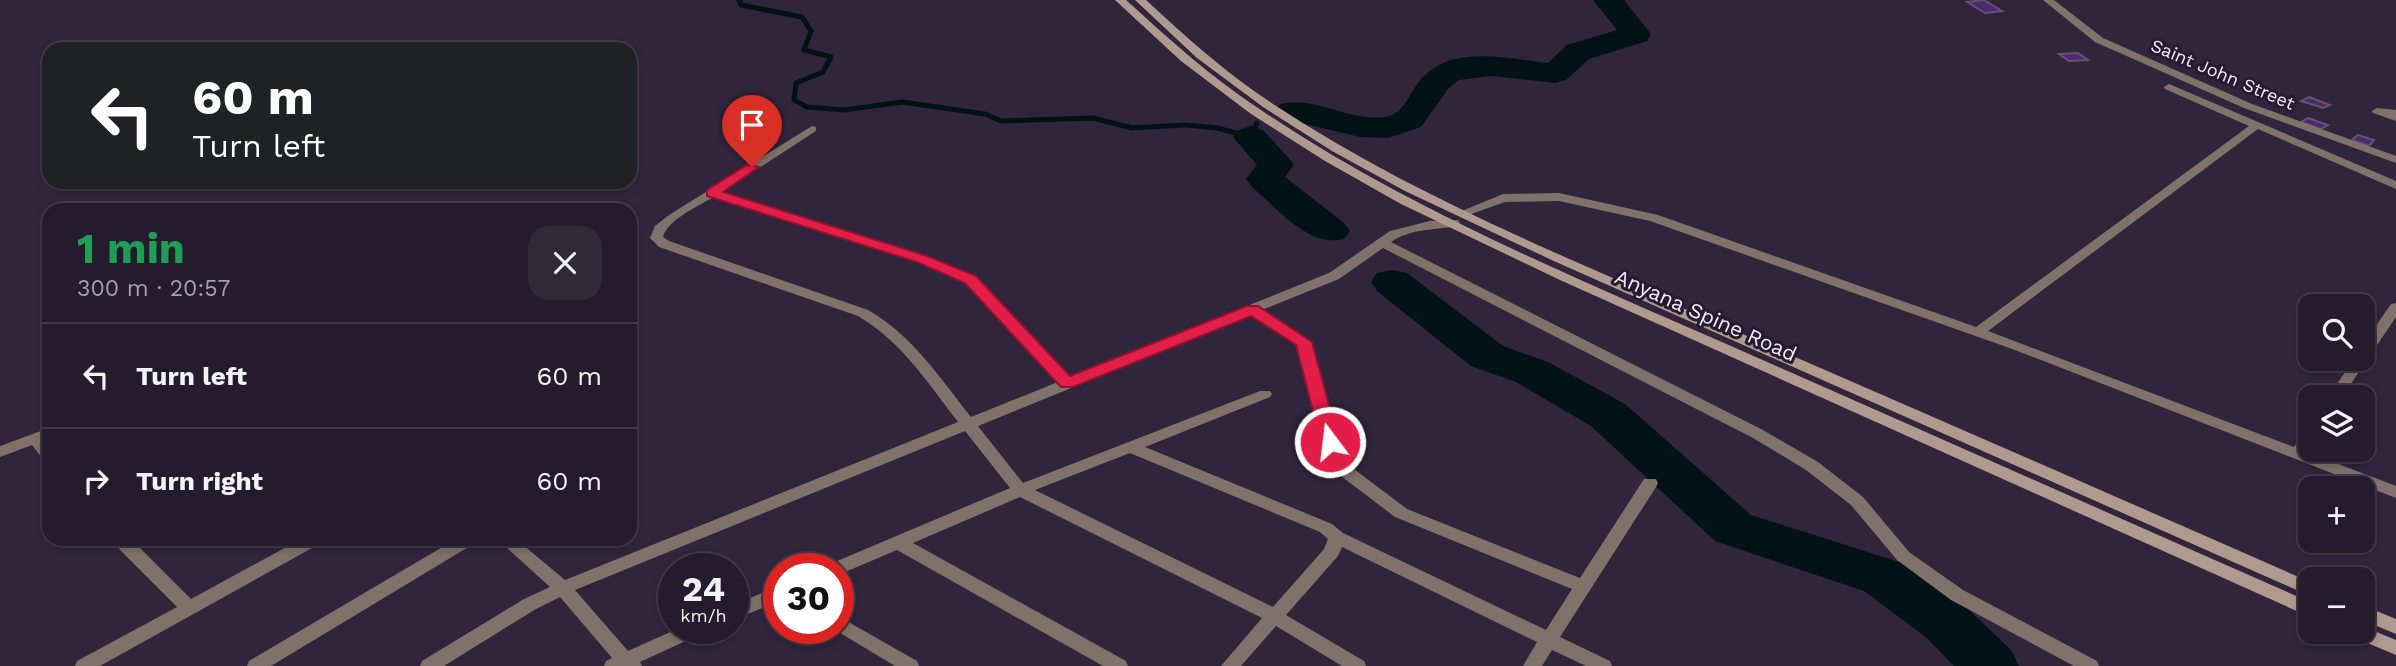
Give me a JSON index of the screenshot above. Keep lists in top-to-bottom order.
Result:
{
  "streets": {
    "main road": ["Anyana Spine Road"],
    "street": ["Saint John Street"]
  },
  "page": {
    "turn": ["60 m", "Turn left"],
    "heading": ["1 min", "300 m · 20:57"],
    "map_buttons": ["+", "−"],
    "list": [
      {
        "name": "Turn left",
        "value": "60 m"
      },
      {
        "name": "Turn right",
        "value": "60 m"
      }
    ],
    "speed": "24 km/h",
    "limit": "30"
  }
}
